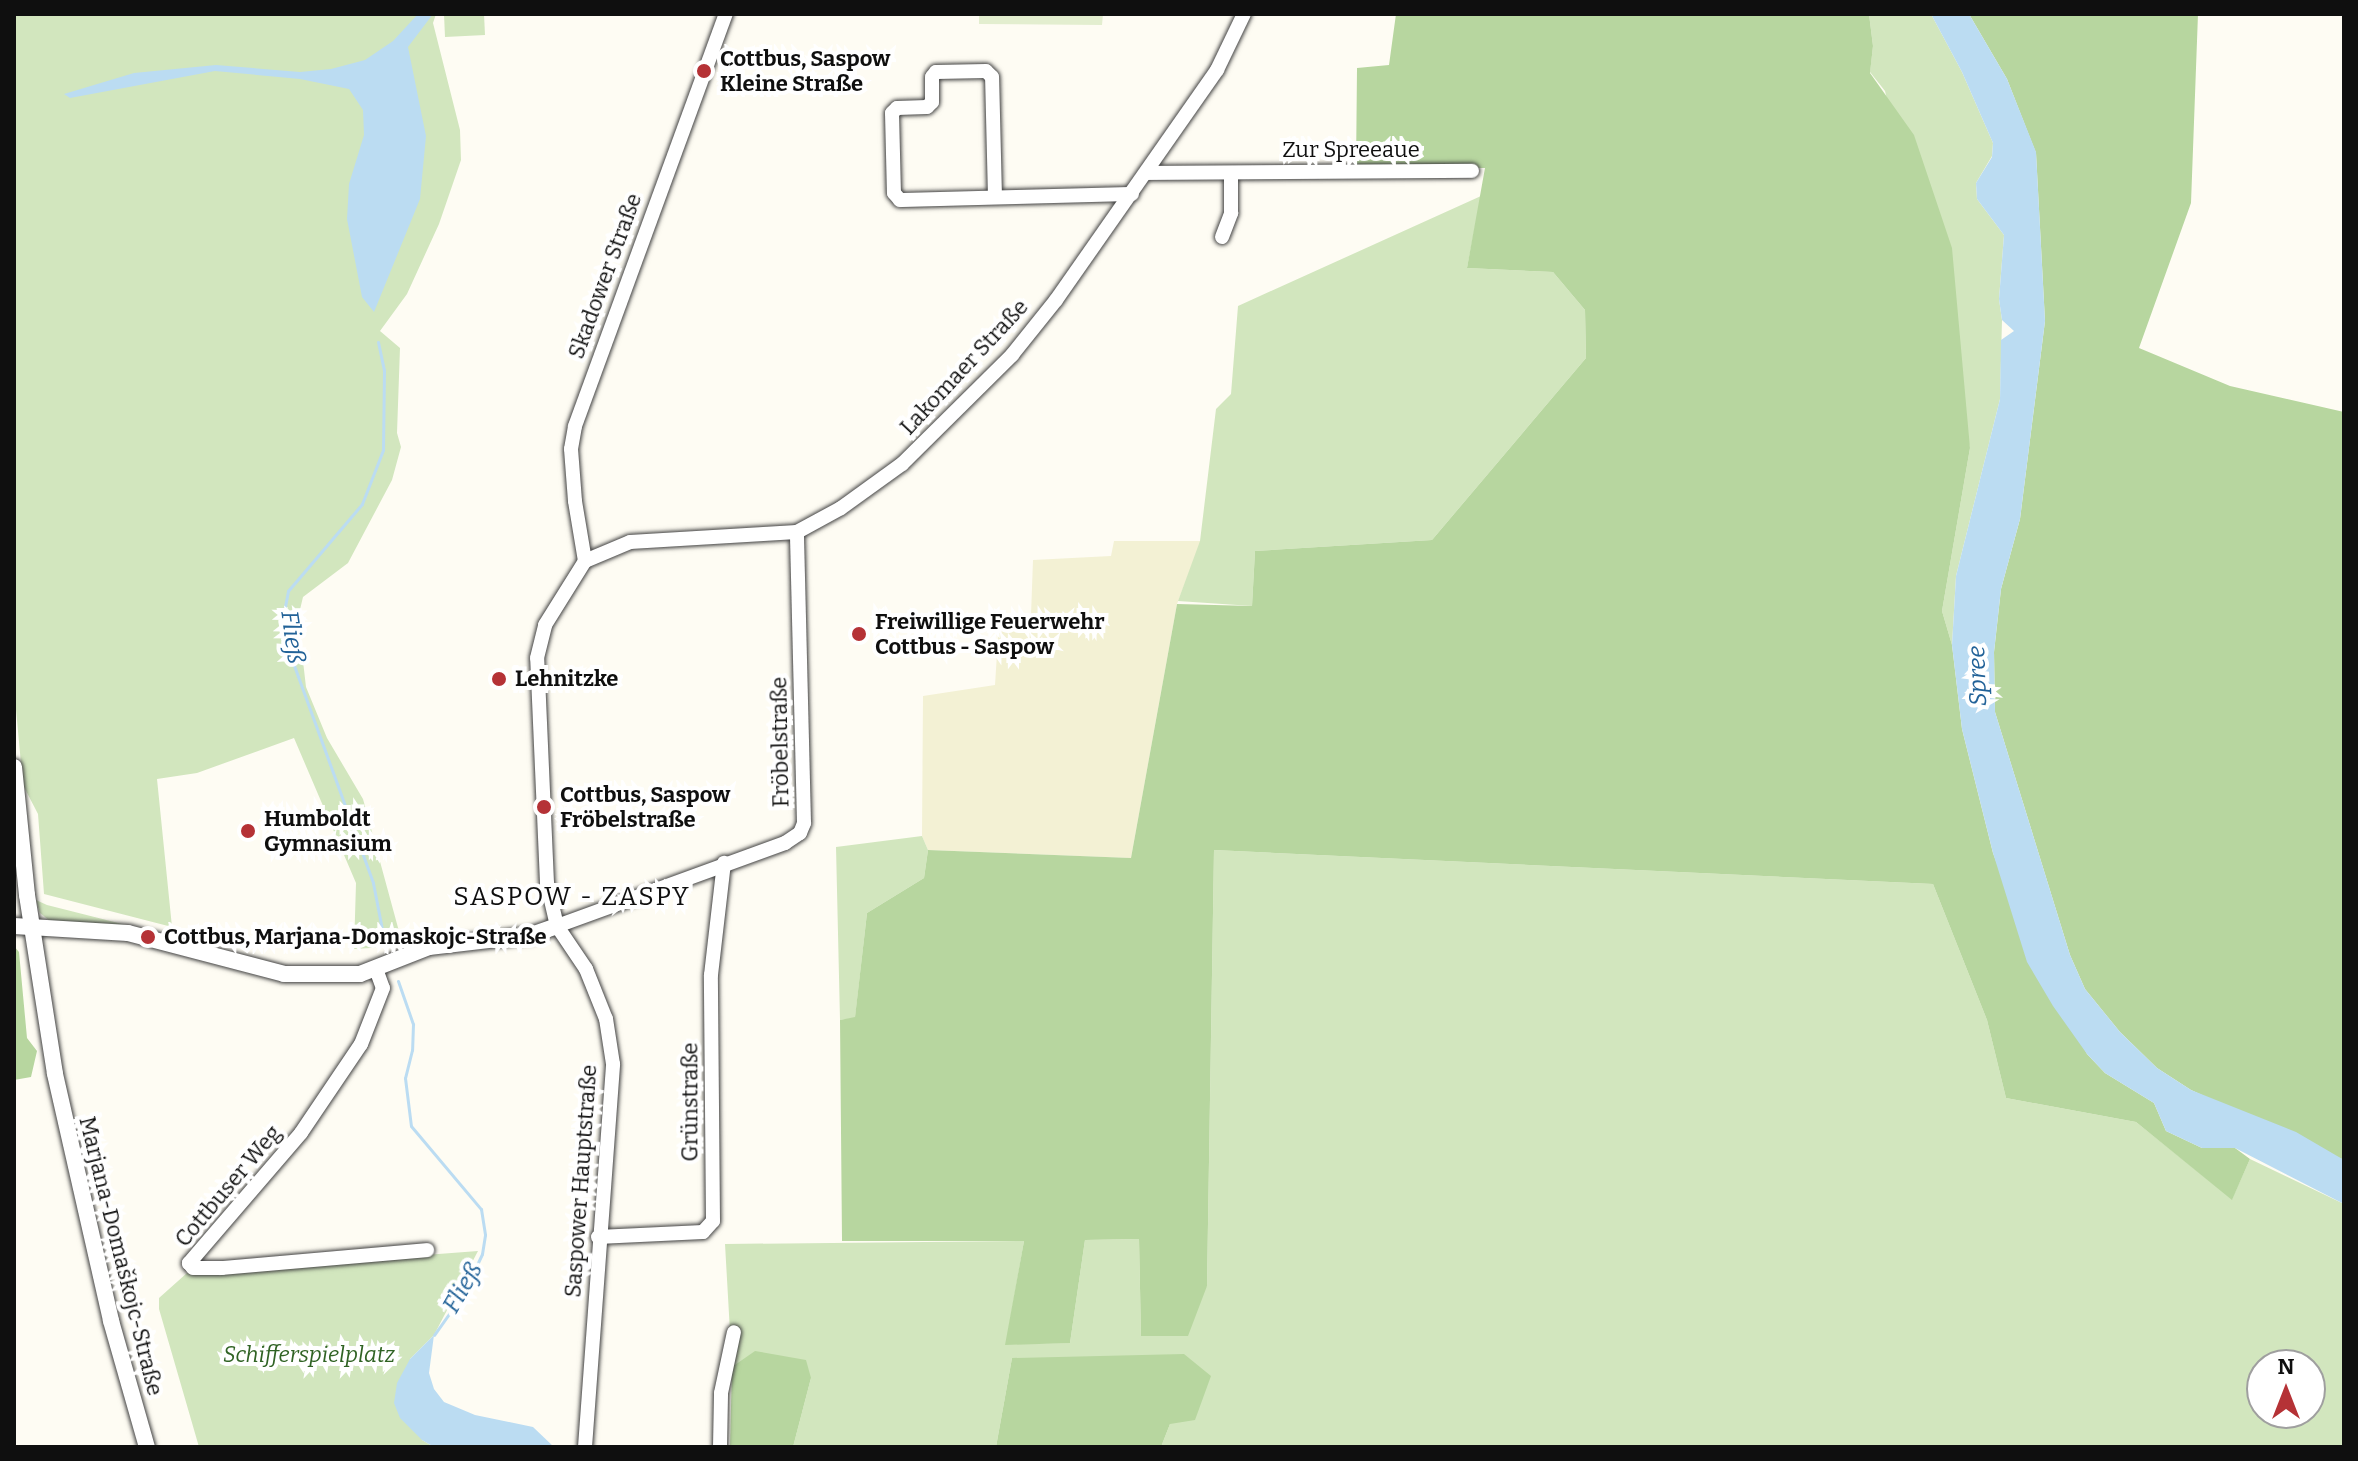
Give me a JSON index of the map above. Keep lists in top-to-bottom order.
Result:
{
  "streets": {
    "street": [
      "Zur Spreeaue",
      "Skadower Straße",
      "Lakomaer Straße",
      "Fröbelstraße",
      "Grünstraße",
      "Saspower Hauptstraße",
      "Cottbuser Weg",
      "Marjana-Domaškojc-Straße"
    ]
  },
  "crossings": [
    ["Zur Spreeaue", "Lakomaer Straße"],
    ["Skadower Straße", "Lakomaer Straße"],
    ["Skadower Straße", "Saspower Hauptstraße"],
    ["Lakomaer Straße", "Fröbelstraße"],
    ["Lakomaer Straße", "Saspower Hauptstraße"],
    ["Fröbelstraße", "Grünstraße"],
    ["Fröbelstraße", "Saspower Hauptstraße"],
    ["Grünstraße", "Saspower Hauptstraße"]
  ],
  "districts": ["SASPOW - ZASPY"],
  "water": ["Fließ", "Spree"],
  "parks": ["Schifferspielplatz"],
  "places": [
    "Cottbus, Saspow Kleine Straße",
    "Freiwillige Feuerwehr Cottbus - Saspow",
    "Lehnitzke",
    "Cottbus, Saspow Fröbelstraße",
    "Humboldt Gymnasium",
    "Cottbus, Marjana-Domaskojc-Straße"
  ],
  "north": "top"
}
